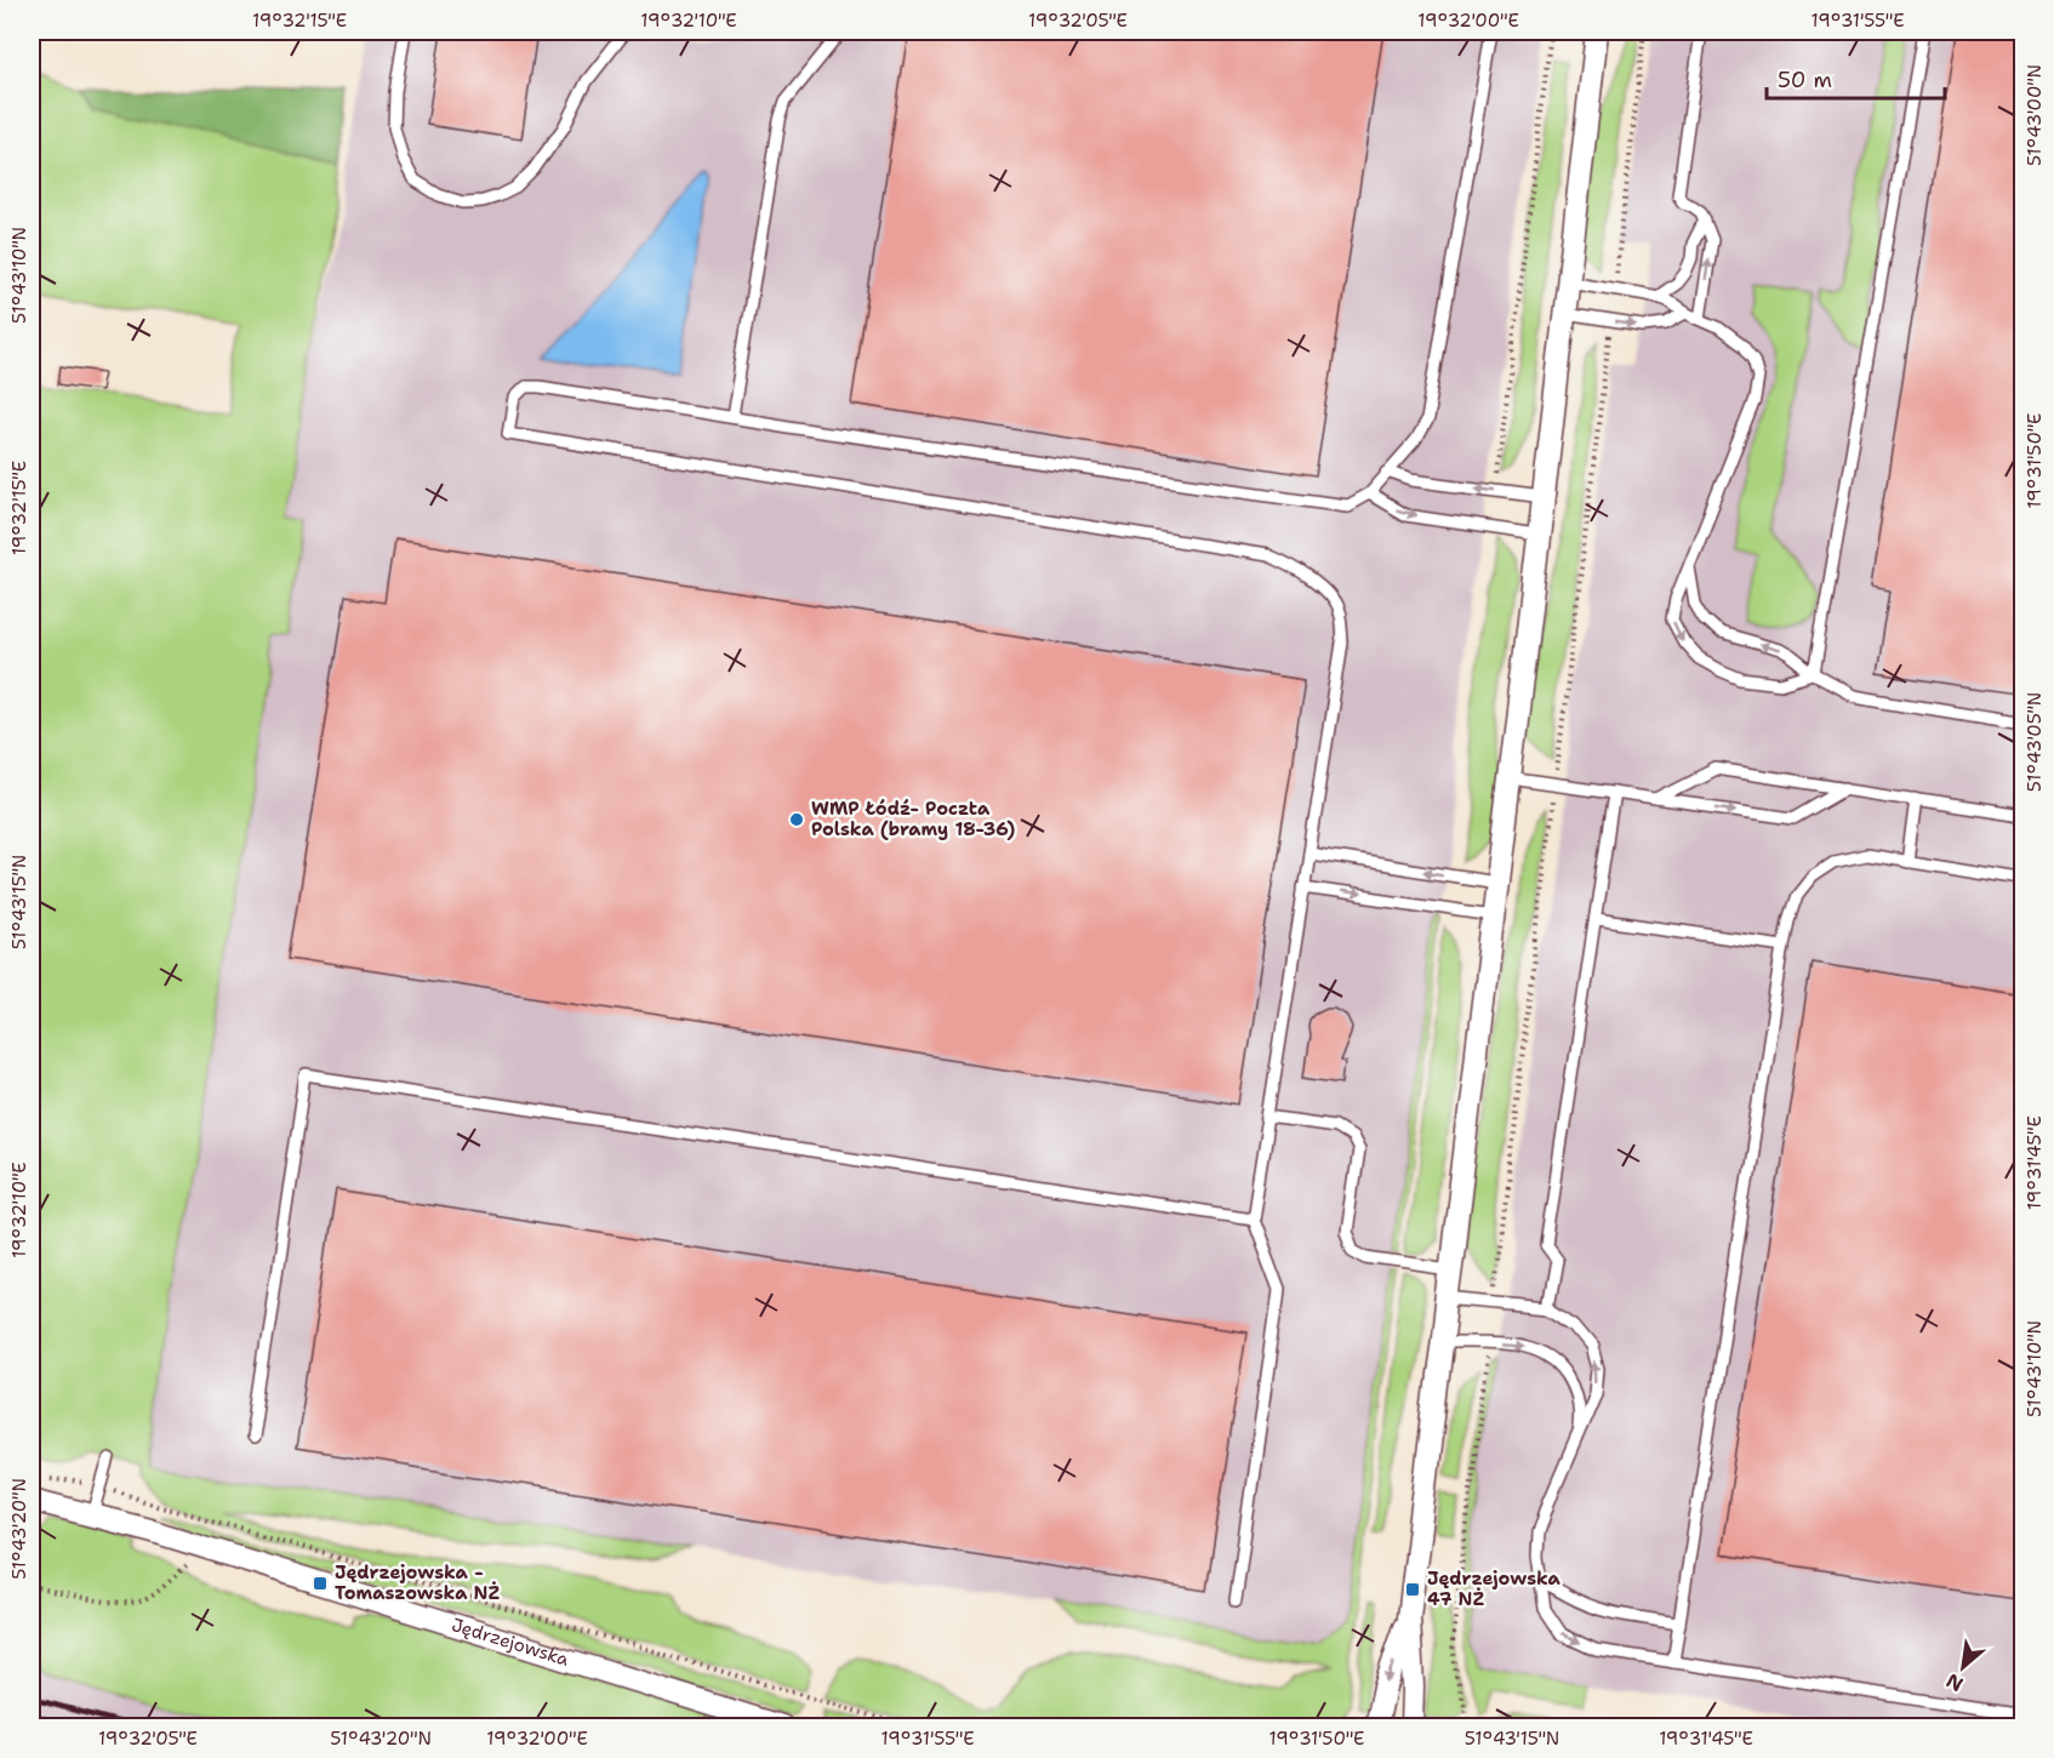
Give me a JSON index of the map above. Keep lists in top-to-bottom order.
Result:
{
  "streets": {
    "street": ["Jędrzejowska"]
  },
  "places": {
    "other": ["WMP Łódź- Poczta Polska (bramy 18-36)"],
    "transit": ["Jędrzejowska - Tomaszowska NŻ", "Jędrzejowska 47 NŻ"]
  },
  "scale_bar": "50 m",
  "north": "bottom left",
  "coordinates": [
    "19°32'15\"E",
    "19°32'10\"E",
    "19°32'05\"E",
    "19°32'00\"E",
    "19°31'55\"E",
    "51°43'00\"N",
    "51°43'10\"N",
    "19°31'50\"E",
    "51°43'05\"N",
    "51°43'15\"N",
    "19°31'45\"E",
    "51°43'20\"N"
  ]
}
